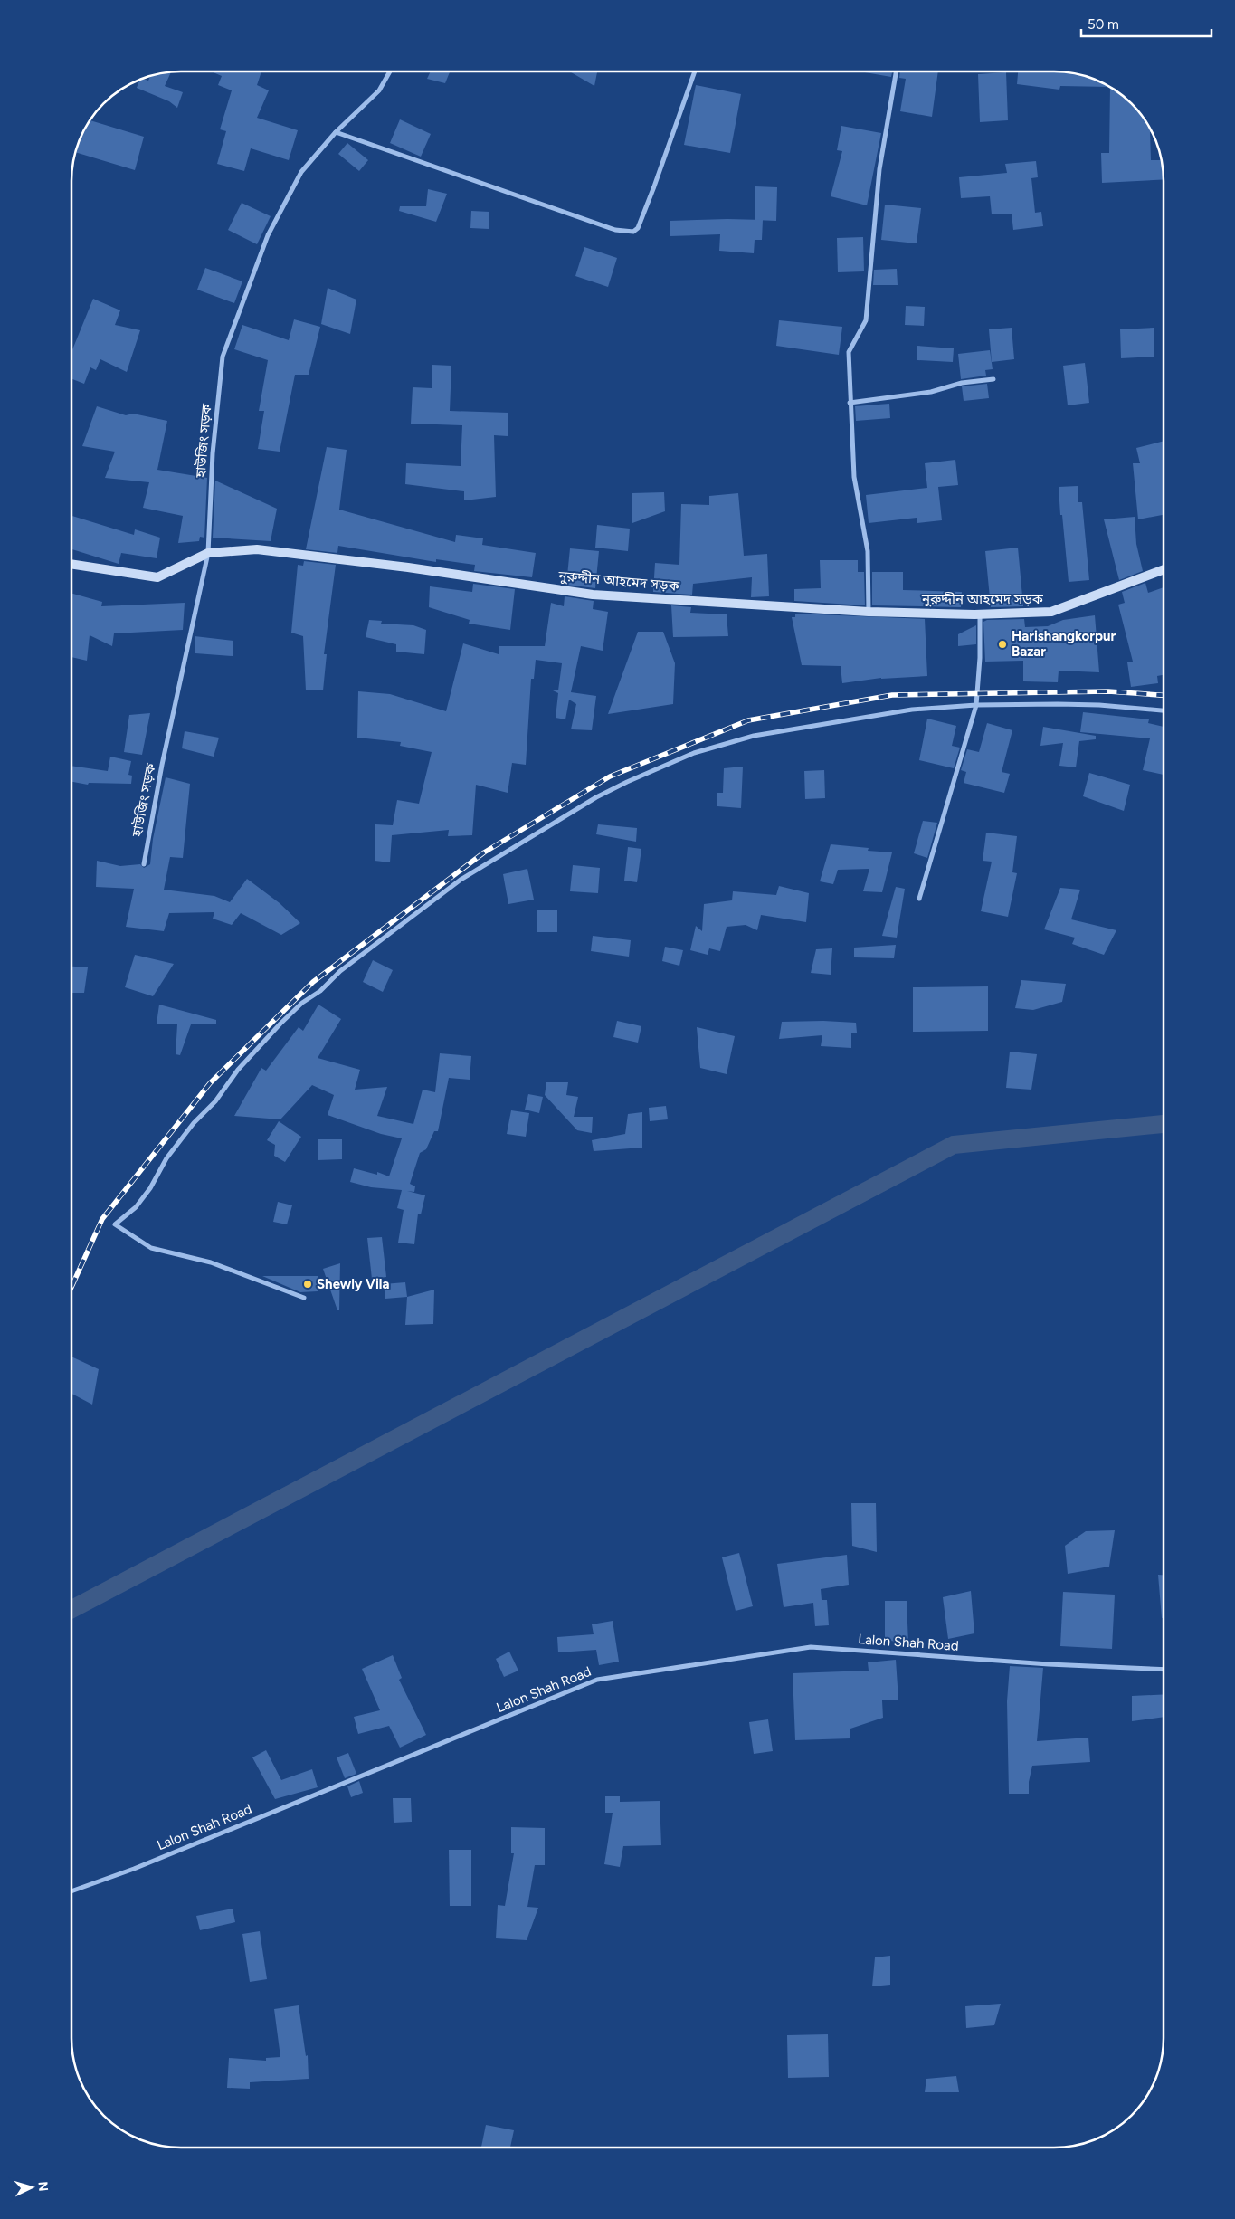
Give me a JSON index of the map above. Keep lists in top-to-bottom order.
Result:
{
  "streets": {
    "main road": ["নুরুদ্দীন আহমেদ সড়ক"],
    "street": ["হাউজিং সড়ক", "Lalon Shah Road"]
  },
  "crossings": [
    ["হাউজিং সড়ক", "নুরুদ্দীন আহমেদ সড়ক"]
  ],
  "places": ["Harishangkorpur Bazar", "Shewly Vila"],
  "scale_bar": "50 m",
  "north": "right"
}
